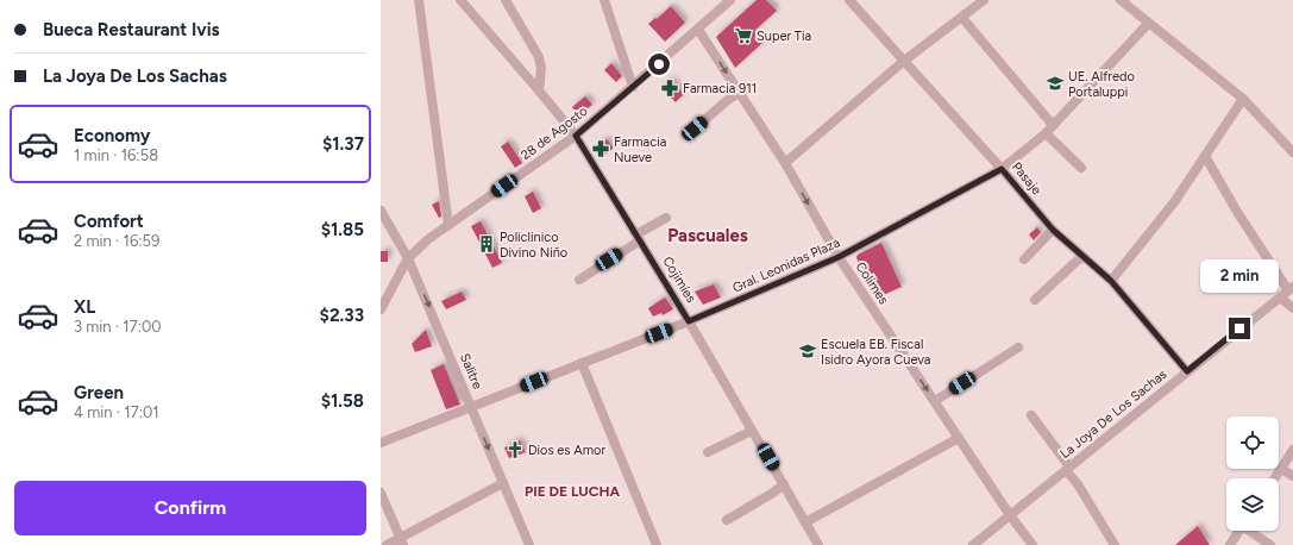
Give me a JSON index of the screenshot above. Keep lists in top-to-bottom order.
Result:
{
  "streets": {
    "street": [
      "28 de Agosto",
      "Pasaje",
      "Gral. Leonidas Plaza",
      "Cojimíes",
      "Colimes",
      "Salitre",
      "La Joya De Los Sachas"
    ]
  },
  "crossings": [
    ["28 de Agosto", "Cojimíes"],
    ["28 de Agosto", "Colimes"],
    ["28 de Agosto", "Salitre"],
    ["Pasaje", "Gral. Leonidas Plaza"],
    ["Pasaje", "La Joya De Los Sachas"],
    ["Gral. Leonidas Plaza", "Cojimíes"],
    ["Gral. Leonidas Plaza", "Colimes"],
    ["Gral. Leonidas Plaza", "Salitre"],
    ["Colimes", "La Joya De Los Sachas"]
  ],
  "one_way": ["Colimes", "Salitre"],
  "districts": ["Pascuales", "PIE DE LUCHA"],
  "places": {
    "supermarket": ["Super Tia"],
    "school or university": ["UE. Alfredo Portaluppi", "Escuela EB. Fiscal Isidro Ayora Cueva"],
    "pharmacy": ["Farmacia 911", "Farmacia Nueve"],
    "building": ["Policlinico Divino Niño"],
    "church": ["Dios es Amor"]
  },
  "page": {
    "banner": ["Bueca Restaurant Ivis", "La Joya De Los Sachas"],
    "list": [
      {
        "name": "Economy",
        "note": "1 min · 16:58",
        "value": "$1.37"
      },
      {
        "name": "Comfort",
        "note": "2 min · 16:59",
        "value": "$1.85"
      },
      {
        "name": "XL",
        "note": "3 min · 17:00",
        "value": "$2.33"
      },
      {
        "name": "Green",
        "note": "4 min · 17:01",
        "value": "$1.58"
      }
    ],
    "bubble": "2 min",
    "buttons": "Confirm"
  }
}
